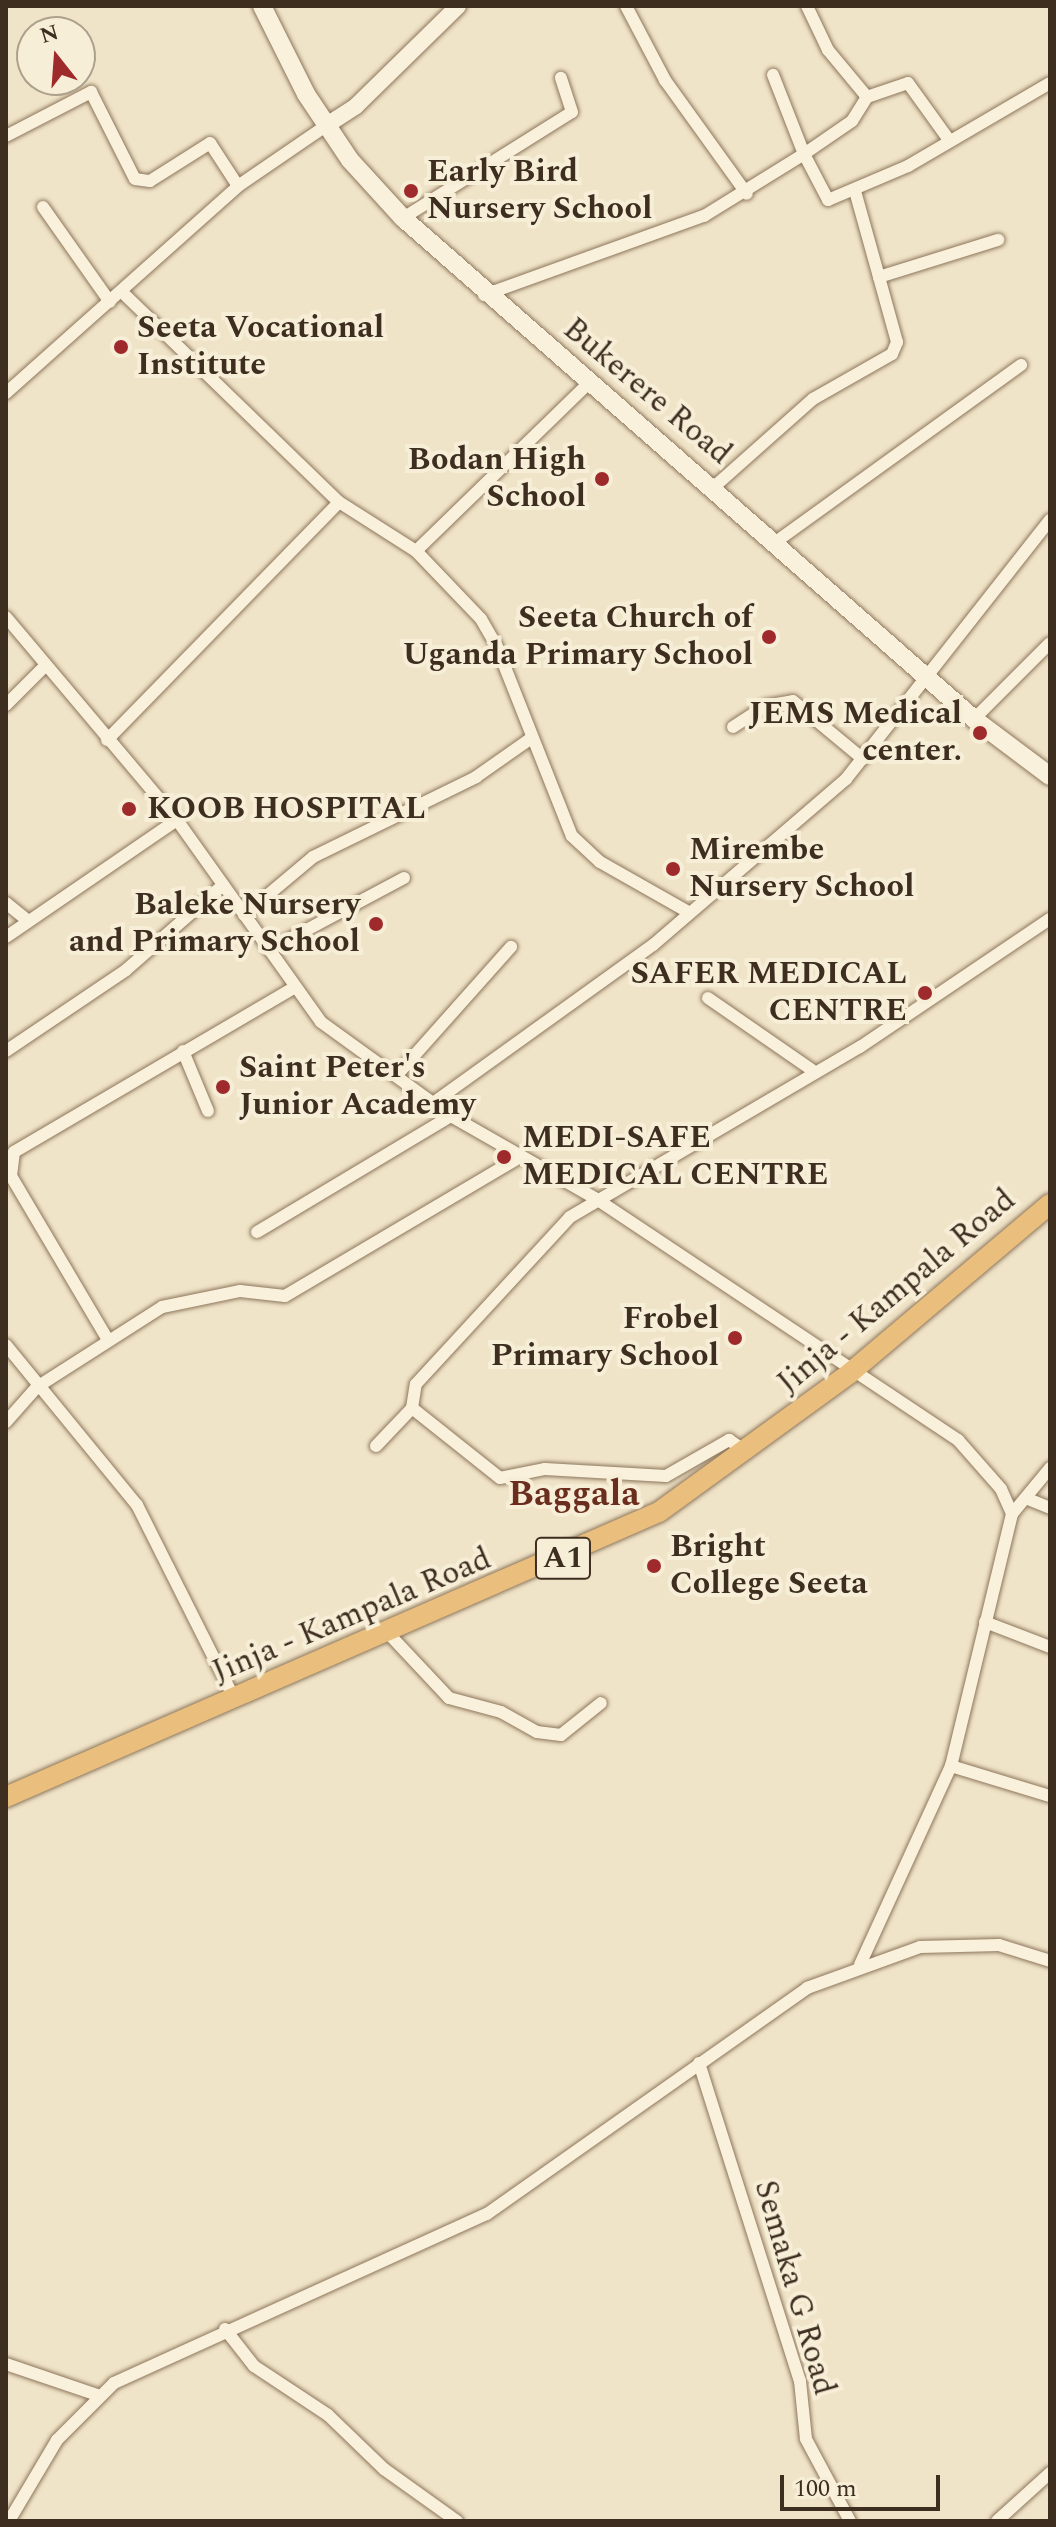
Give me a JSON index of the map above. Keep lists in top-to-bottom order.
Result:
{
  "streets": {
    "highway": ["Jinja - Kampala Road", "A1"],
    "main road": ["Bukerere Road"],
    "street": ["Semaka G Road"]
  },
  "districts": ["Baggala"],
  "places": [
    "Early Bird Nursery School",
    "Seeta Vocational Institute",
    "Bodan High School",
    "Seeta Church of Uganda Primary School",
    "JEMS Medical center.",
    "KOOB HOSPITAL",
    "Mirembe Nursery School",
    "Baleke Nursery and Primary School",
    "SAFER MEDICAL CENTRE",
    "Saint Peter's Junior Academy",
    "MEDI-SAFE MEDICAL CENTRE",
    "Frobel Primary School",
    "Bright College Seeta"
  ],
  "scale_bar": "100 m",
  "north": "top"
}
